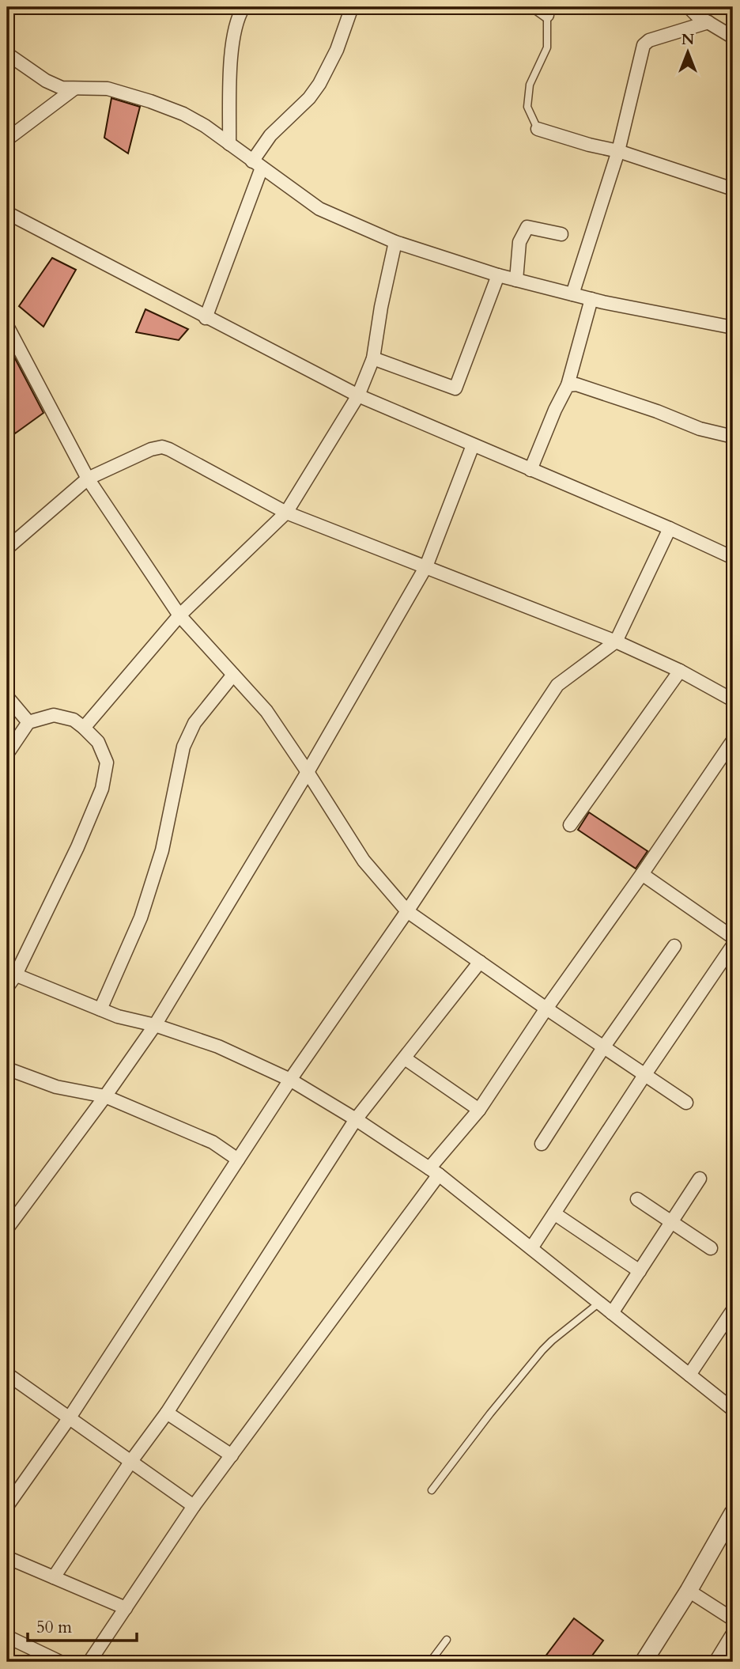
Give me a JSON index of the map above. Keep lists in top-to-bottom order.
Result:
{
  "scale_bar": "50 m",
  "north": "top"
}
